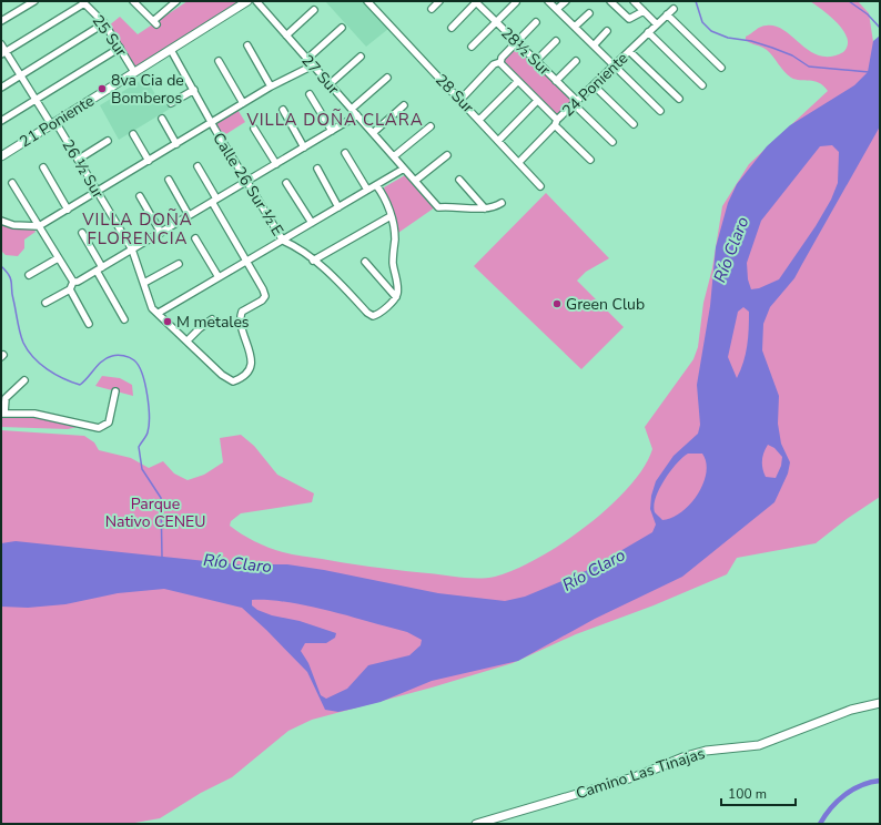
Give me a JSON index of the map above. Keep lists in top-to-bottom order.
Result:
{
  "streets": {
    "street": [
      "25 Sur",
      "28½ Sur",
      "27 Sur",
      "24 Poniente",
      "28 Sur",
      "21 Poniente",
      "26 ½ Sur",
      "Calle 26 Sur ½ E",
      "Camino Las Tinajas"
    ]
  },
  "crossings": [
    ["25 Sur", "21 Poniente"],
    ["28½ Sur", "24 Poniente"],
    ["24 Poniente", "28 Sur"],
    ["21 Poniente", "26 ½ Sur"],
    ["21 Poniente", "Calle 26 Sur ½ E"]
  ],
  "districts": ["VILLA DOÑA CLARA", "VILLA DOÑA FLORENCIA"],
  "water": ["Río Claro"],
  "parks": ["Parque Nativo CENEU"],
  "places": ["8va Cia de Bomberos", "Green Club", "M metales"],
  "scale_bar": "100 m"
}
